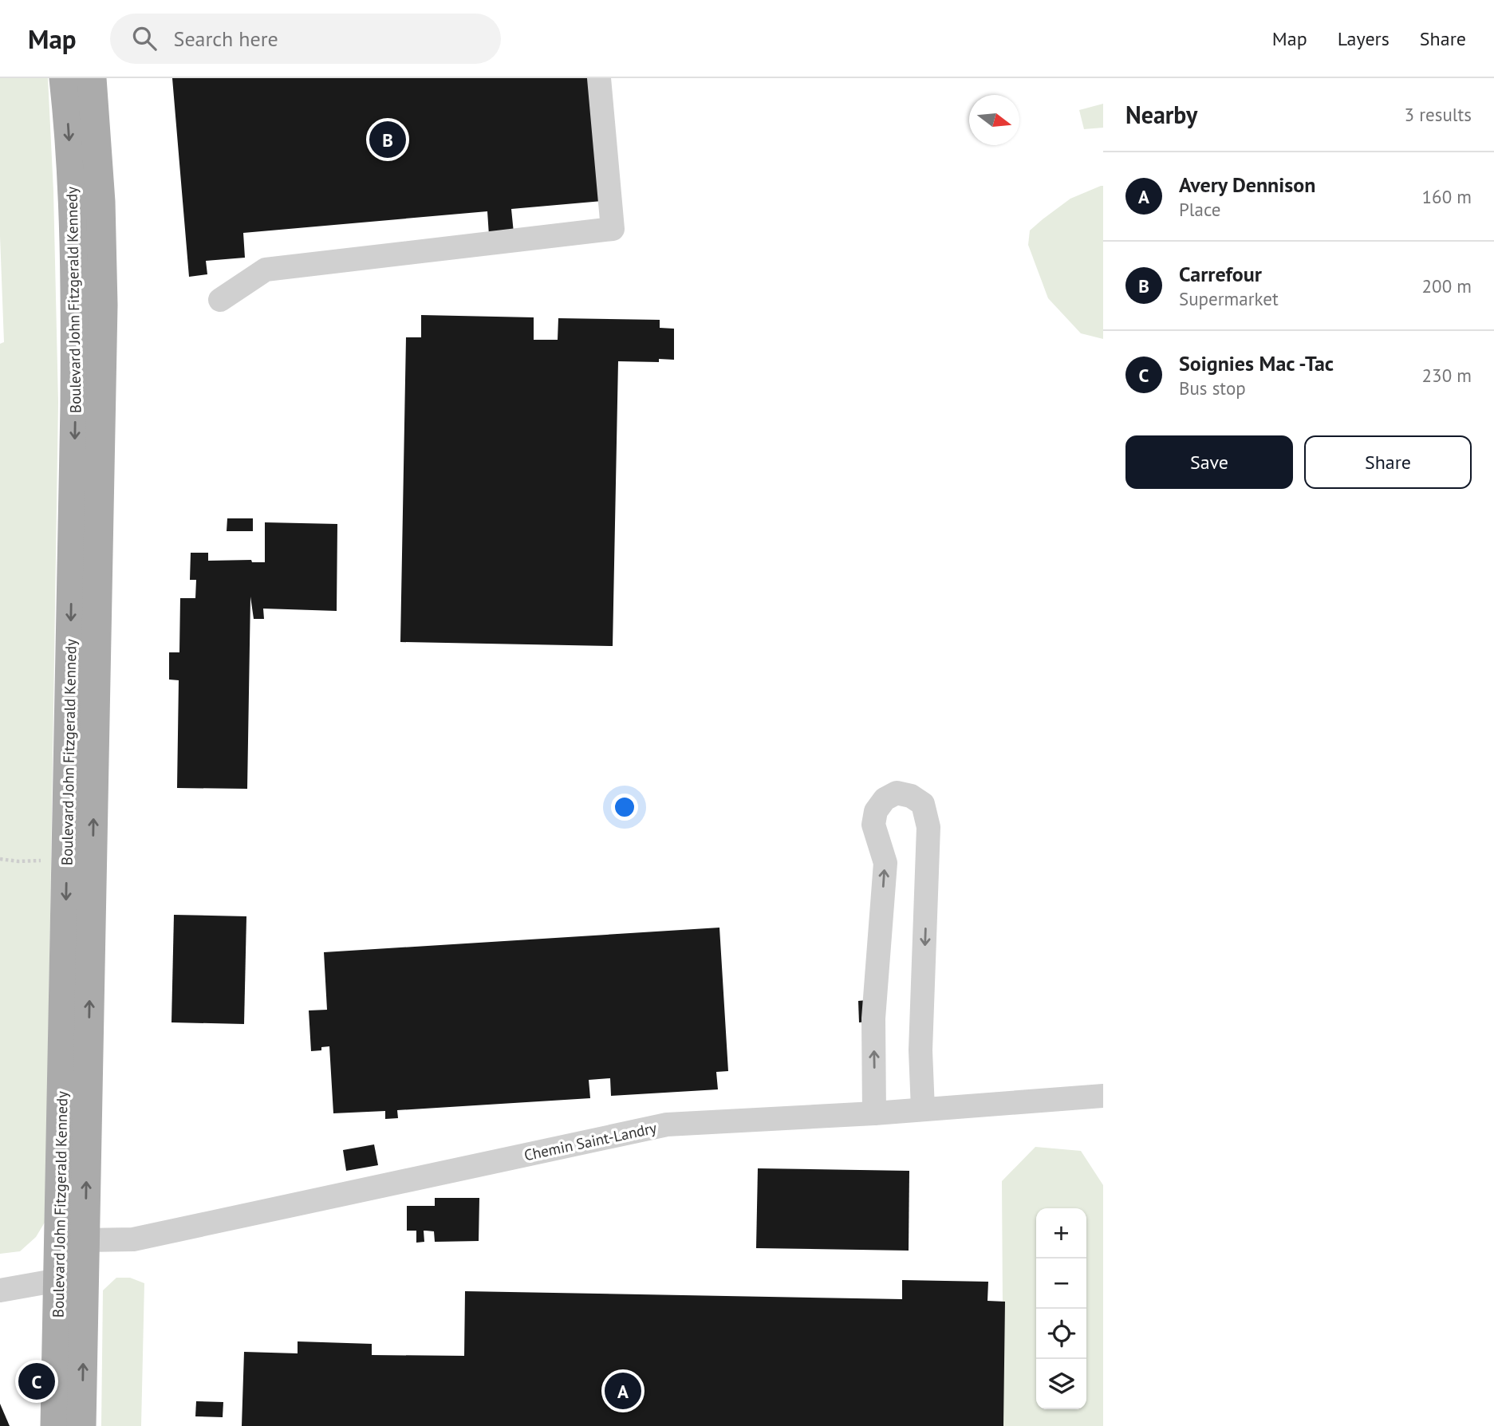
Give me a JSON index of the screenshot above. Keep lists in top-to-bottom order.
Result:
{
  "streets": {
    "main road": ["Boulevard John Fitzgerald Kennedy"],
    "street": ["Chemin Saint-Landry"]
  },
  "crossings": [
    ["Boulevard John Fitzgerald Kennedy", "Chemin Saint-Landry"]
  ],
  "north": "right",
  "page": {
    "header": "Map",
    "search": "Search here",
    "nav": ["Map", "Layers", "Share"],
    "heading": ["Nearby", "3 results"],
    "pins": ["B", "C", "A"],
    "list": [
      {
        "mark": "A",
        "name": "Avery Dennison",
        "note": "Place",
        "value": "160 m"
      },
      {
        "mark": "B",
        "name": "Carrefour",
        "note": "Supermarket",
        "value": "200 m"
      },
      {
        "mark": "C",
        "name": "Soignies Mac -Tac",
        "note": "Bus stop",
        "value": "230 m"
      }
    ],
    "buttons": ["Save", "Share"],
    "map_buttons": ["+", "−"]
  }
}
